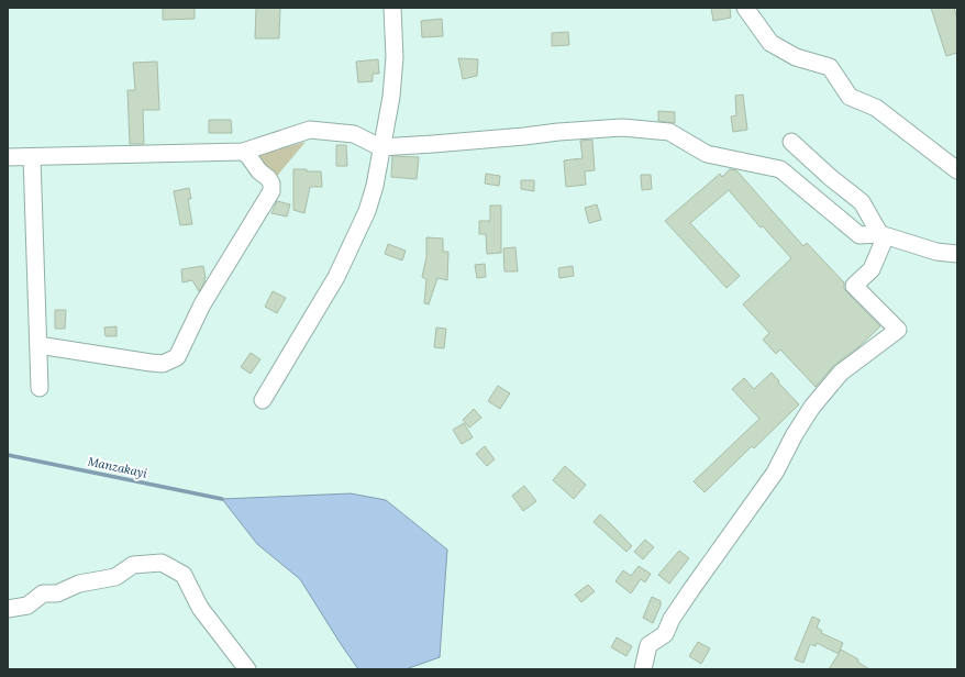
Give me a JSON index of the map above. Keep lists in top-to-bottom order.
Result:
{
  "water": ["Manzakayi"]
}
